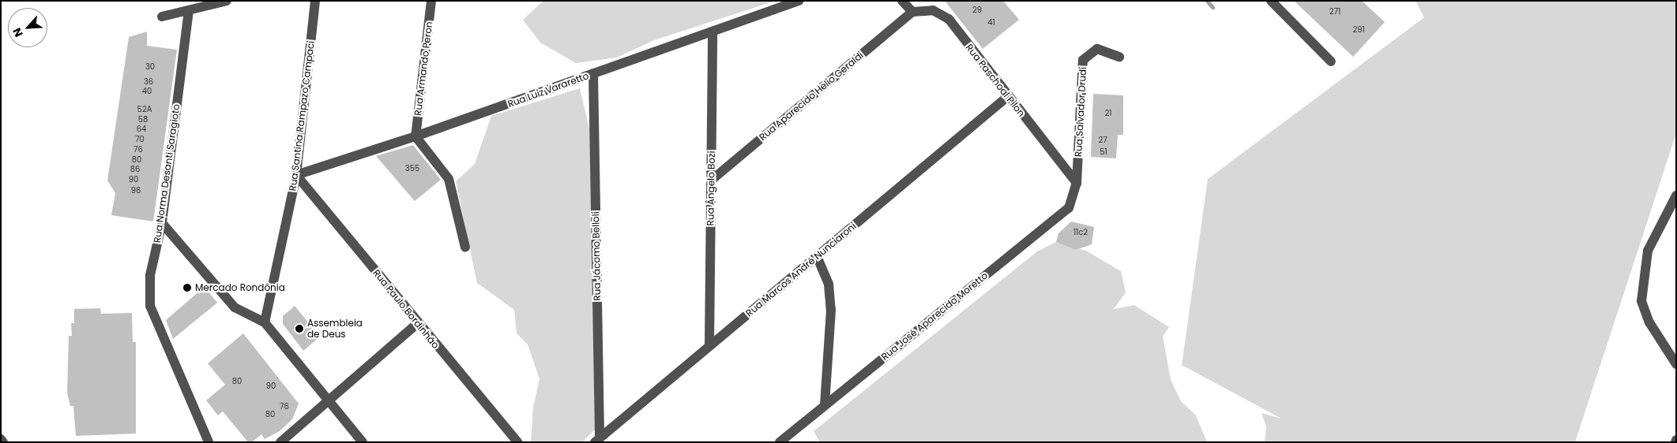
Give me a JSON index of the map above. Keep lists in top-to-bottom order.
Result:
{
  "streets": {
    "street": [
      "Rua Armando Peron",
      "Rua Paschoal Pilon",
      "Rua Luiz Vararetto",
      "Rua Aparecido Helio Geraldi",
      "Rua Salvador Drudi",
      "Rua Santina Rampazo Campaci",
      "Rua Norma Desanti Saragioto",
      "Rua Ângelo Bozi",
      "Rua Jácomo Belloli",
      "Rua Marcos André Nunciaroni",
      "Rua Paulo Bordinhão",
      "Rua José Aparecido Moretto"
    ]
  },
  "crossings": [
    ["Rua Armando Peron", "Rua Luiz Vararetto"],
    ["Rua Paschoal Pilon", "Rua Aparecido Helio Geraldi"],
    ["Rua Paschoal Pilon", "Rua Salvador Drudi"],
    ["Rua Paschoal Pilon", "Rua Marcos André Nunciaroni"],
    ["Rua Paschoal Pilon", "Rua José Aparecido Moretto"],
    ["Rua Luiz Vararetto", "Rua Santina Rampazo Campaci"],
    ["Rua Luiz Vararetto", "Rua Ângelo Bozi"],
    ["Rua Luiz Vararetto", "Rua Jácomo Belloli"],
    ["Rua Luiz Vararetto", "Rua Paulo Bordinhão"],
    ["Rua Aparecido Helio Geraldi", "Rua Ângelo Bozi"],
    ["Rua Salvador Drudi", "Rua José Aparecido Moretto"],
    ["Rua Santina Rampazo Campaci", "Rua Paulo Bordinhão"],
    ["Rua Ângelo Bozi", "Rua Marcos André Nunciaroni"],
    ["Rua Jácomo Belloli", "Rua Marcos André Nunciaroni"]
  ],
  "places": ["Mercado Rondônia", "Assembleia de Deus"],
  "house_numbers": [
    "29",
    "271",
    "41",
    "291",
    "30",
    "36",
    "40",
    "52A",
    "21",
    "58",
    "64",
    "70",
    "27",
    "76",
    "51",
    "80",
    "355",
    "86",
    "90",
    "96",
    "11c2",
    "80",
    "90",
    "76",
    "80"
  ],
  "north": "bottom left"
}
